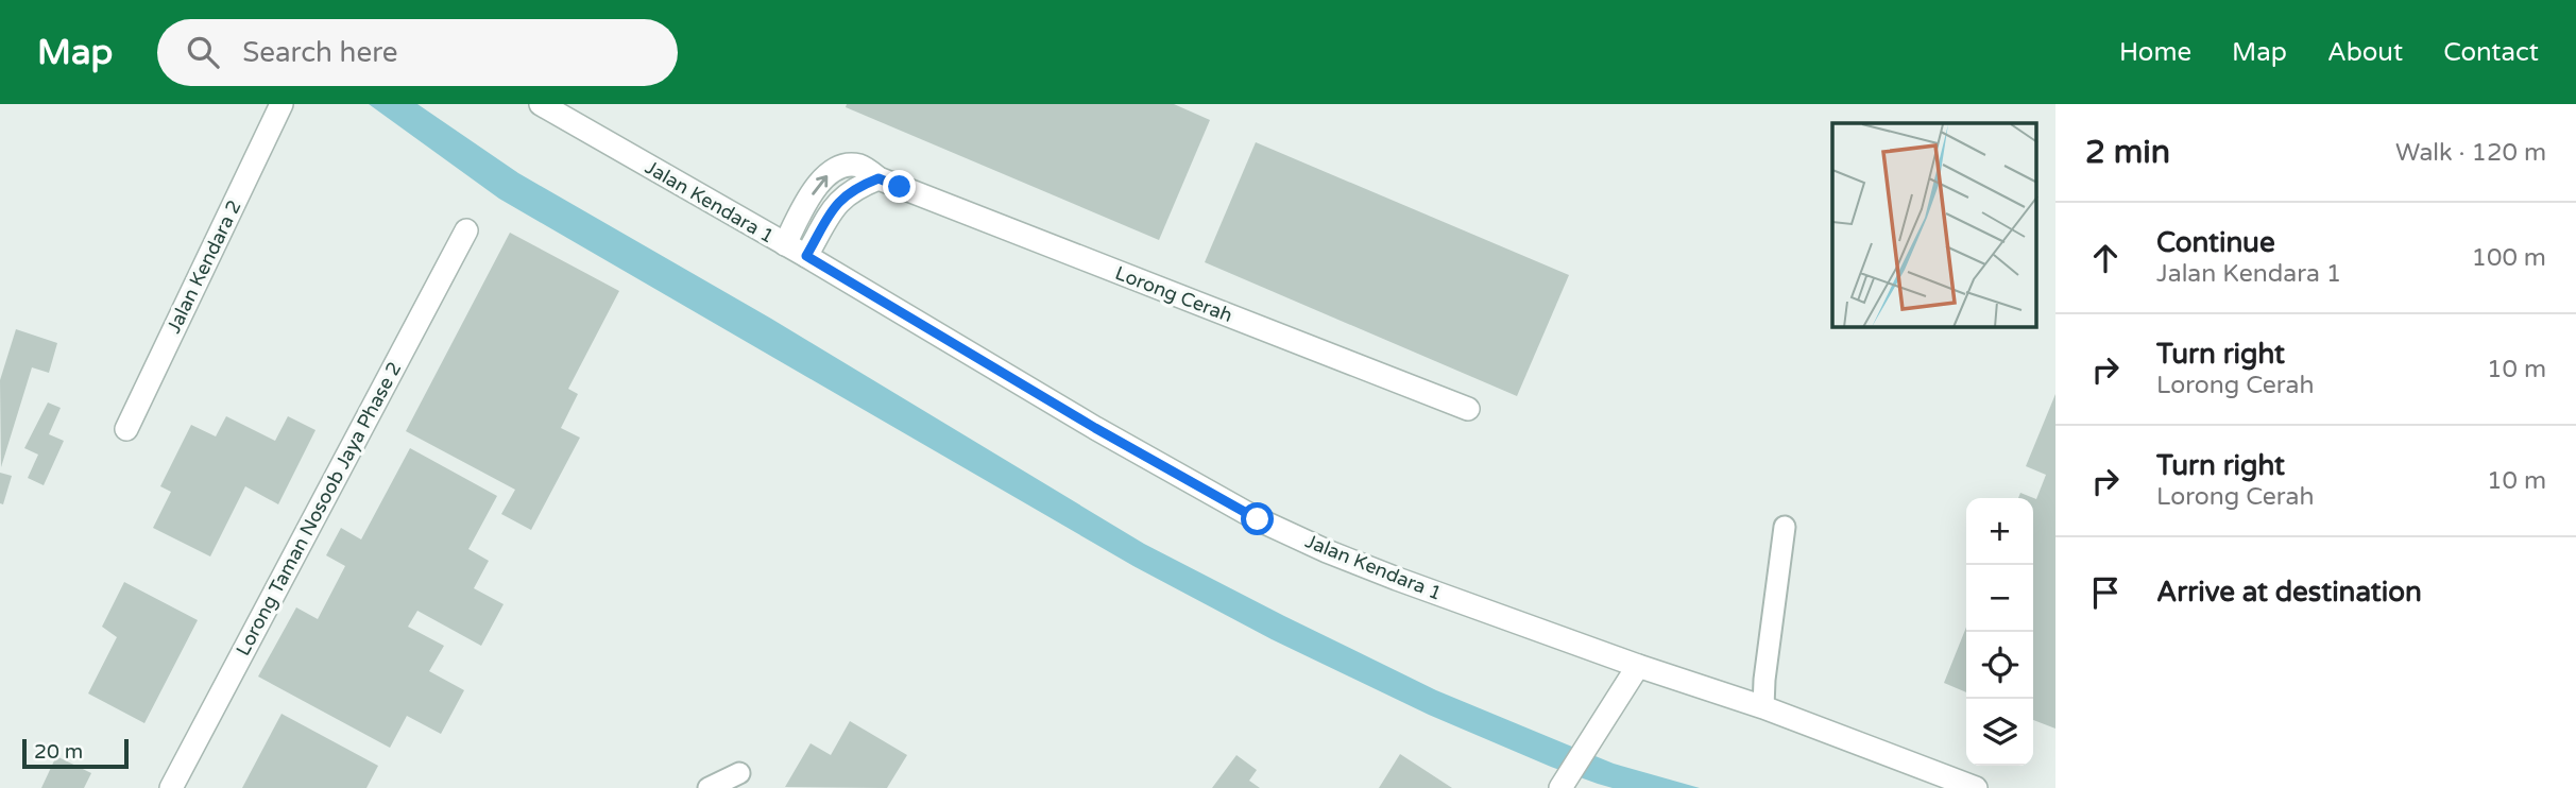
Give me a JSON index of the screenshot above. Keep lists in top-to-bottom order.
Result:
{
  "streets": {
    "street": [
      "Jalan Kendara 1",
      "Jalan Kendara 2",
      "Lorong Cerah",
      "Lorong Taman Nosoob Jaya Phase 2"
    ]
  },
  "crossings": [
    ["Jalan Kendara 1", "Lorong Cerah"]
  ],
  "scale_bar": "20 m",
  "page": {
    "header": "Map",
    "search": "Search here",
    "nav": [
      "Home",
      "Map",
      "About",
      "Contact"
    ],
    "heading": ["2 min", "Walk · 120 m"],
    "list": [
      ["Continue", "Jalan Kendara 1", "100 m"],
      ["Turn right", "Lorong Cerah", "10 m"],
      ["Turn right", "Lorong Cerah", "10 m"],
      "Arrive at destination"
    ],
    "map_buttons": ["+", "−"],
    "scale": "20 m"
  }
}
